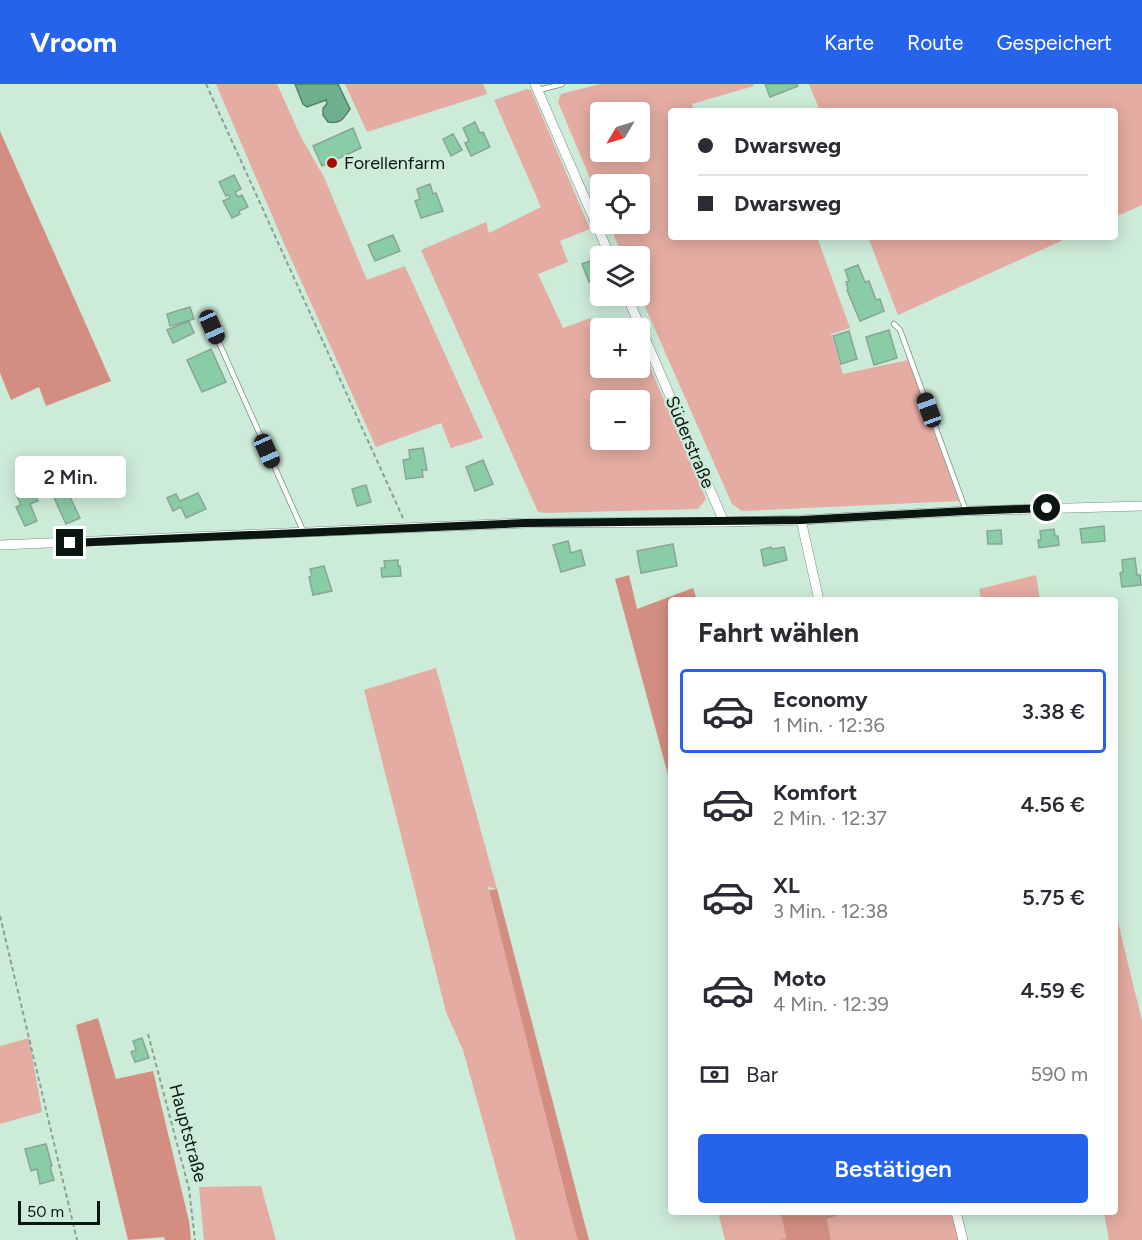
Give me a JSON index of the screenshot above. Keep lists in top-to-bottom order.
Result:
{
  "streets": {
    "street": ["Süderstraße"],
    "path": ["Hauptstraße"]
  },
  "places": ["Forellenfarm"],
  "scale_bar": "50 m",
  "north": "bottom left",
  "page": {
    "header": "Vroom",
    "nav": ["Karte", "Route", "Gespeichert"],
    "map_buttons": ["+", "−"],
    "banner": ["Dwarsweg", "Dwarsweg"],
    "bubble": "2 Min.",
    "heading": "Fahrt wählen",
    "list": [
      {
        "name": "Economy",
        "note": "1 Min. · 12:36",
        "value": "3.38 €"
      },
      {
        "name": "Komfort",
        "note": "2 Min. · 12:37",
        "value": "4.56 €"
      },
      {
        "name": "XL",
        "note": "3 Min. · 12:38",
        "value": "5.75 €"
      },
      {
        "name": "Moto",
        "note": "4 Min. · 12:39",
        "value": "4.59 €"
      }
    ],
    "pay": ["Bar", "590 m"],
    "buttons": "Bestätigen",
    "scale": "50 m"
  }
}
